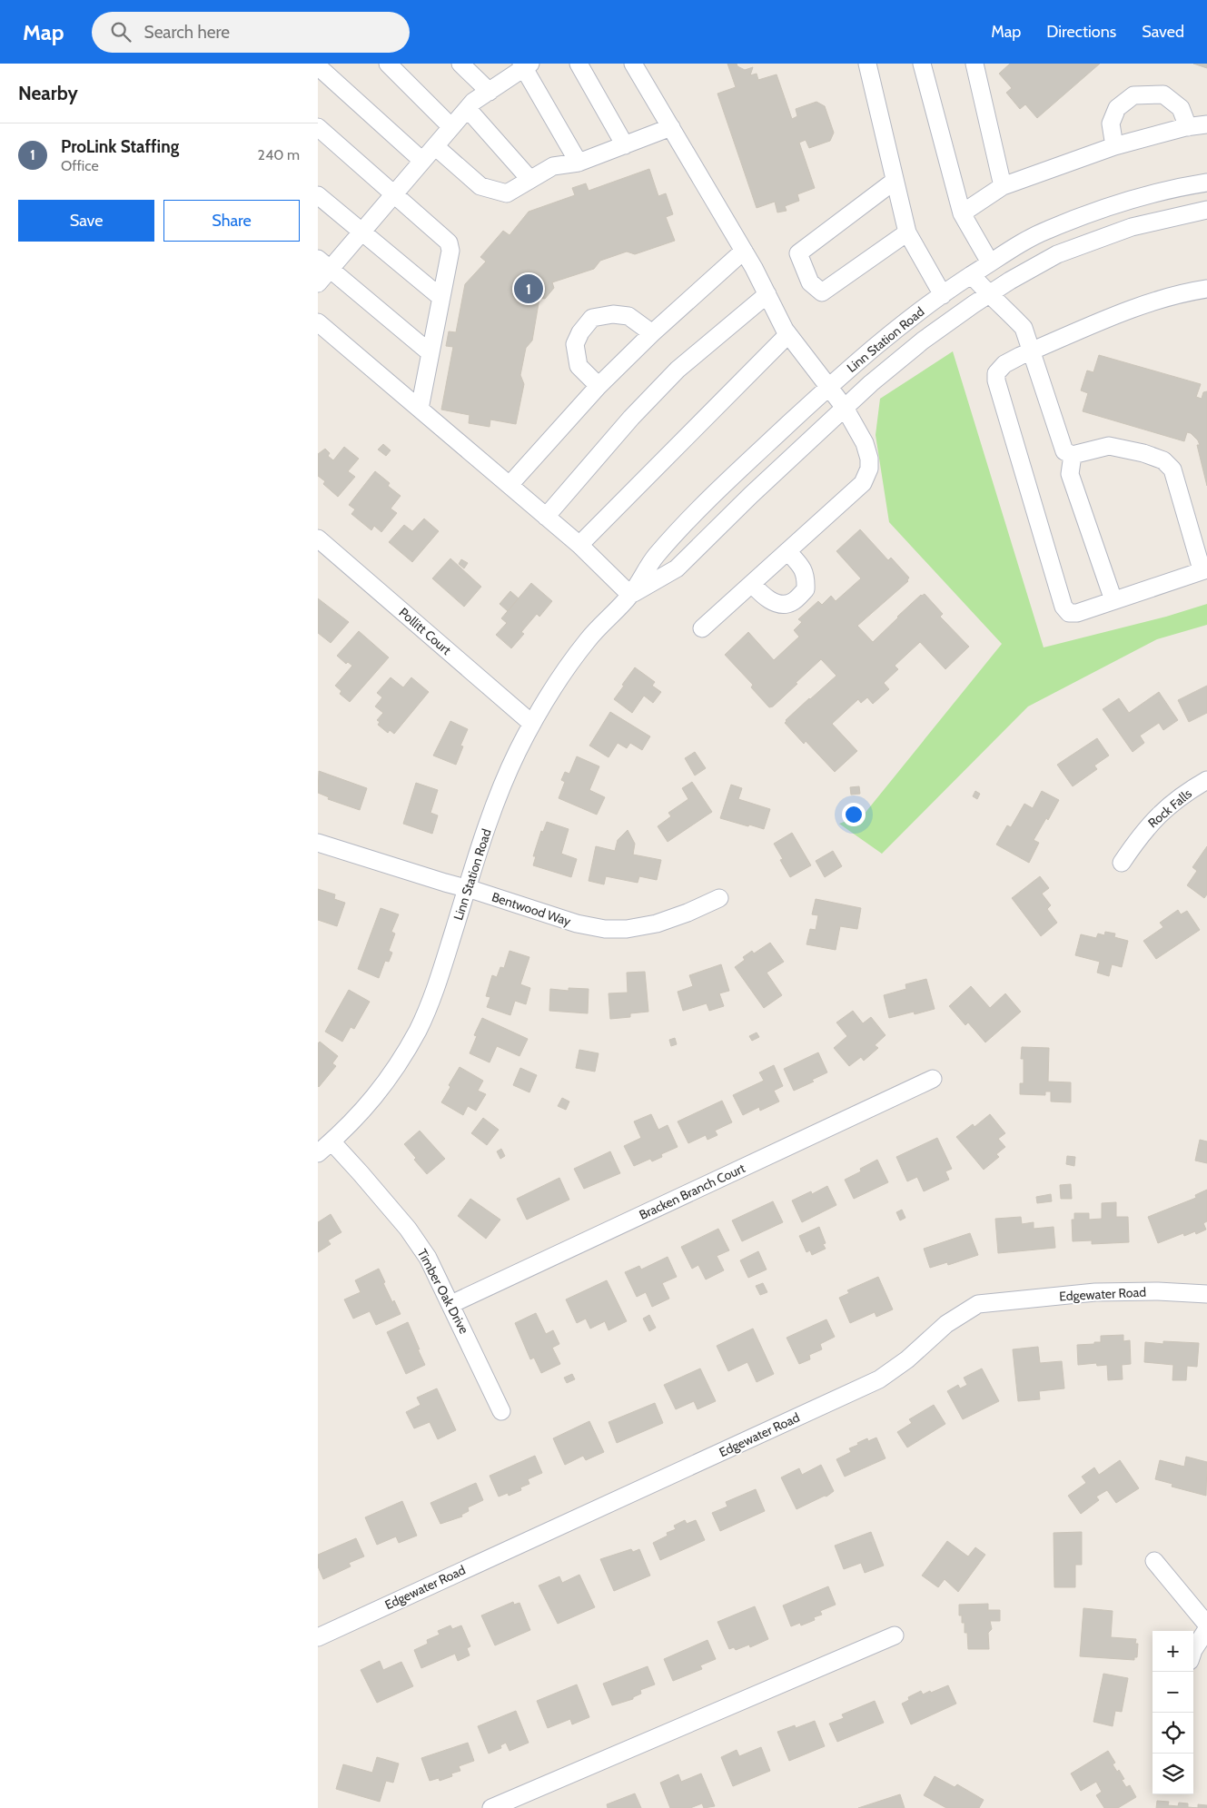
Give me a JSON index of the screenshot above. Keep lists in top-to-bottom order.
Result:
{
  "streets": {
    "street": [
      "Linn Station Road",
      "Pollitt Court",
      "Rock Falls",
      "Bentwood Way",
      "Bracken Branch Court",
      "Timber Oak Drive",
      "Edgewater Road"
    ]
  },
  "crossings": [
    ["Linn Station Road", "Pollitt Court"],
    ["Linn Station Road", "Bentwood Way"],
    ["Linn Station Road", "Timber Oak Drive"],
    ["Bracken Branch Court", "Timber Oak Drive"]
  ],
  "page": {
    "header": "Map",
    "search": "Search here",
    "nav": ["Map", "Directions", "Saved"],
    "heading": "Nearby",
    "list": [
      {
        "mark": "1",
        "name": "ProLink Staffing",
        "note": "Office",
        "value": "240 m"
      }
    ],
    "buttons": ["Save", "Share"],
    "pins": "1",
    "map_buttons": ["+", "−"]
  }
}
